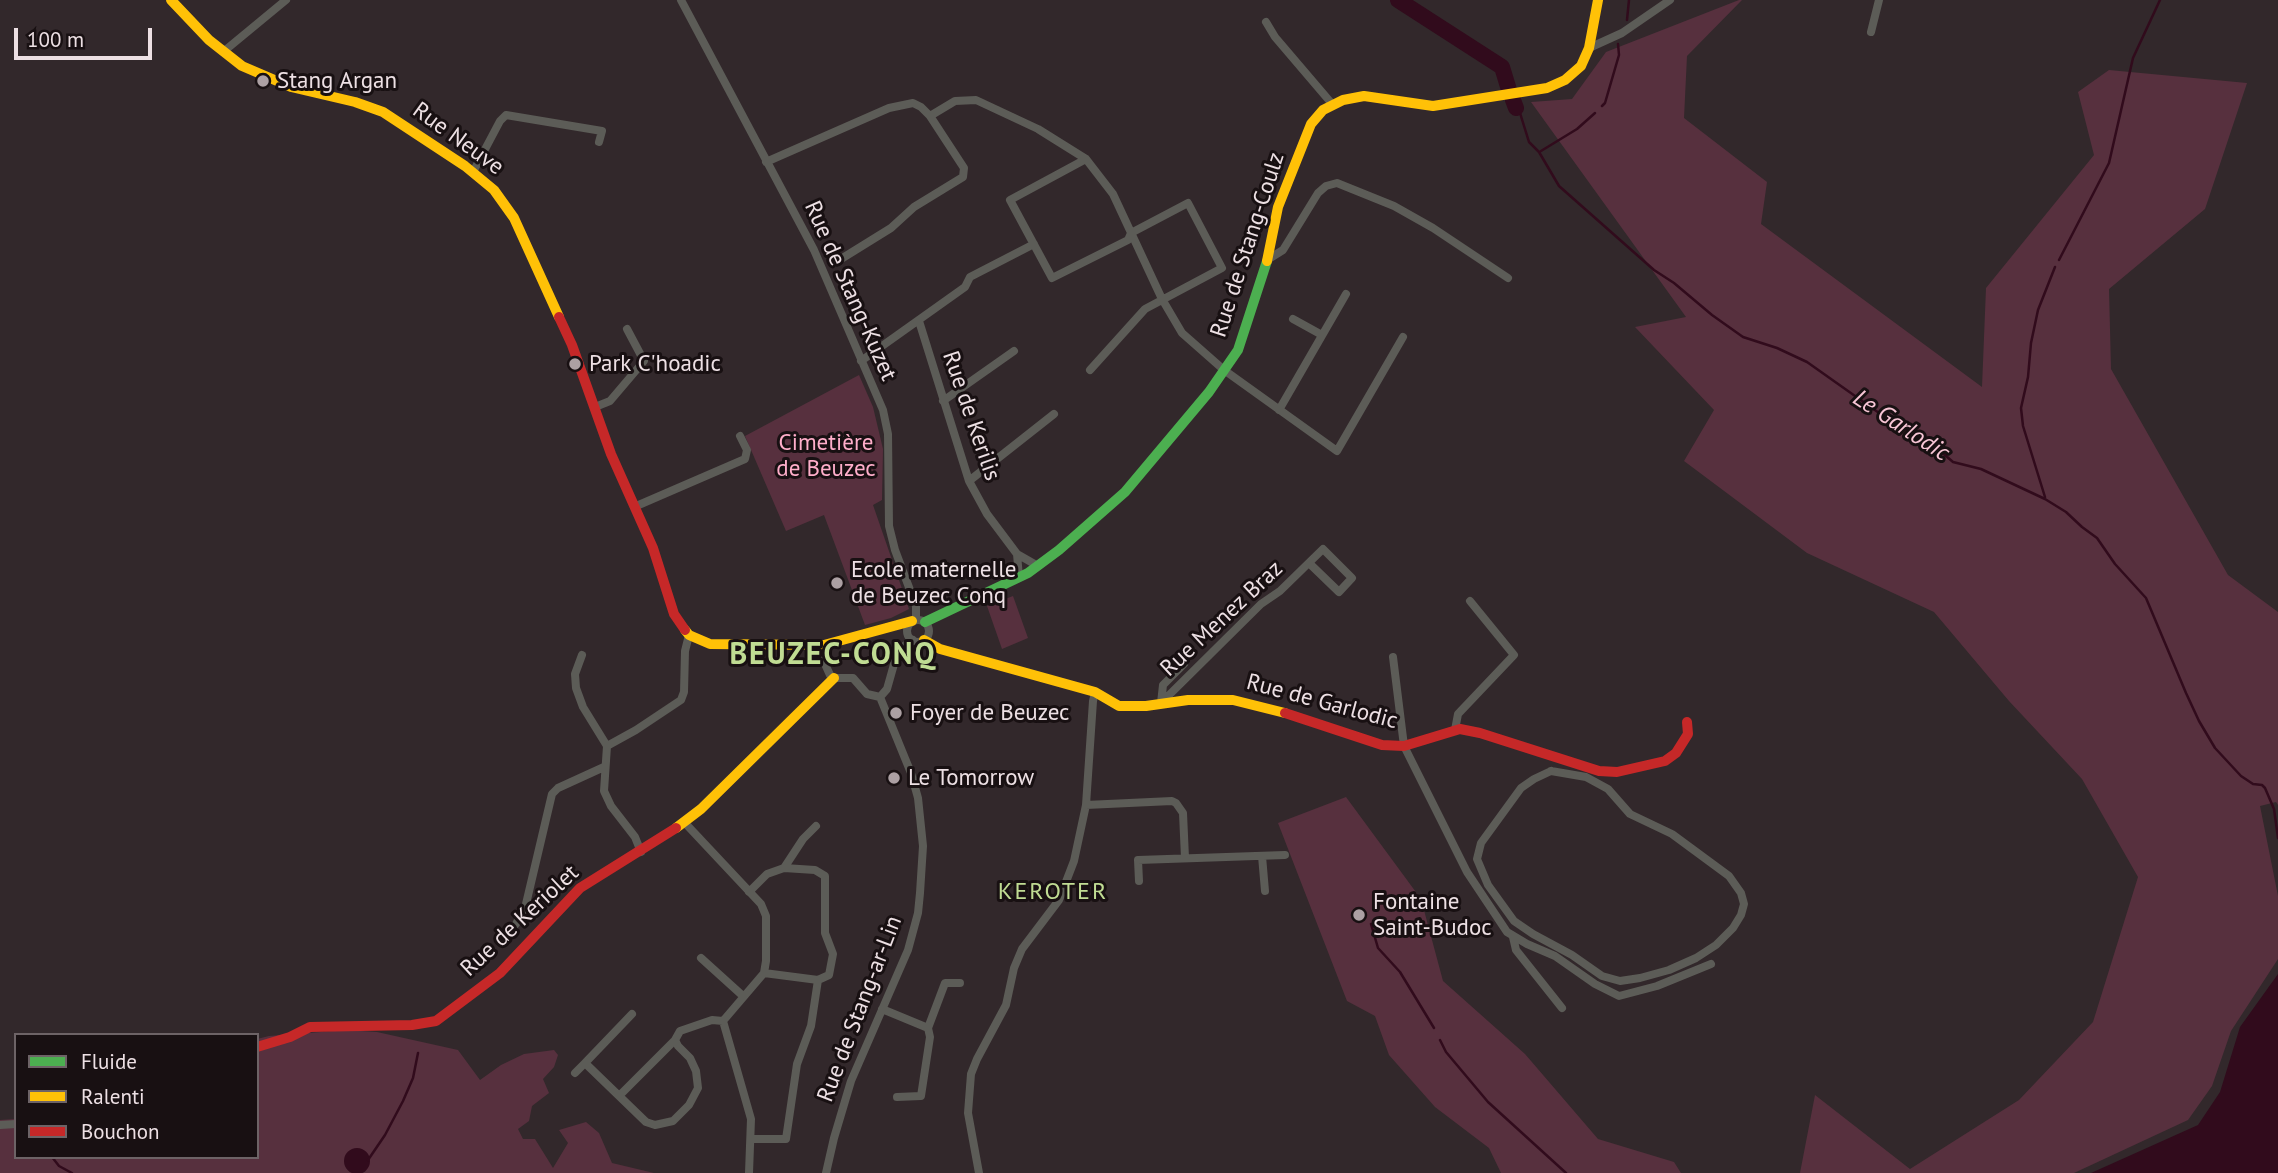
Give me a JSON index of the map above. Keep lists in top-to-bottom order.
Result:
{
  "streets": {
    "street": [
      "Rue Neuve",
      "Rue de Stang-Coulz",
      "Rue de Stang-Kuzet",
      "Rue de Kerilis",
      "Rue Menez Braz",
      "Rue de Garlodic",
      "Rue de Keriolet",
      "Rue de Stang-ar-Lin"
    ]
  },
  "crossings": [
    ["Rue de Stang-Coulz", "Rue de Stang-Kuzet"],
    ["Rue de Stang-Coulz", "Rue de Kerilis"],
    ["Rue Menez Braz", "Rue de Garlodic"]
  ],
  "districts": ["BEUZEC-CONQ", "KEROTER"],
  "water": ["Le Garlodic"],
  "parks": ["Cimetière de Beuzec"],
  "places": [
    "Stang Argan",
    "Park C'hoadic",
    "Ecole maternelle de Beuzec Conq",
    "Foyer de Beuzec",
    "Le Tomorrow",
    "Fontaine Saint-Budoc"
  ],
  "legend": ["Fluide", "Ralenti", "Bouchon"],
  "scale_bar": "100 m"
}
